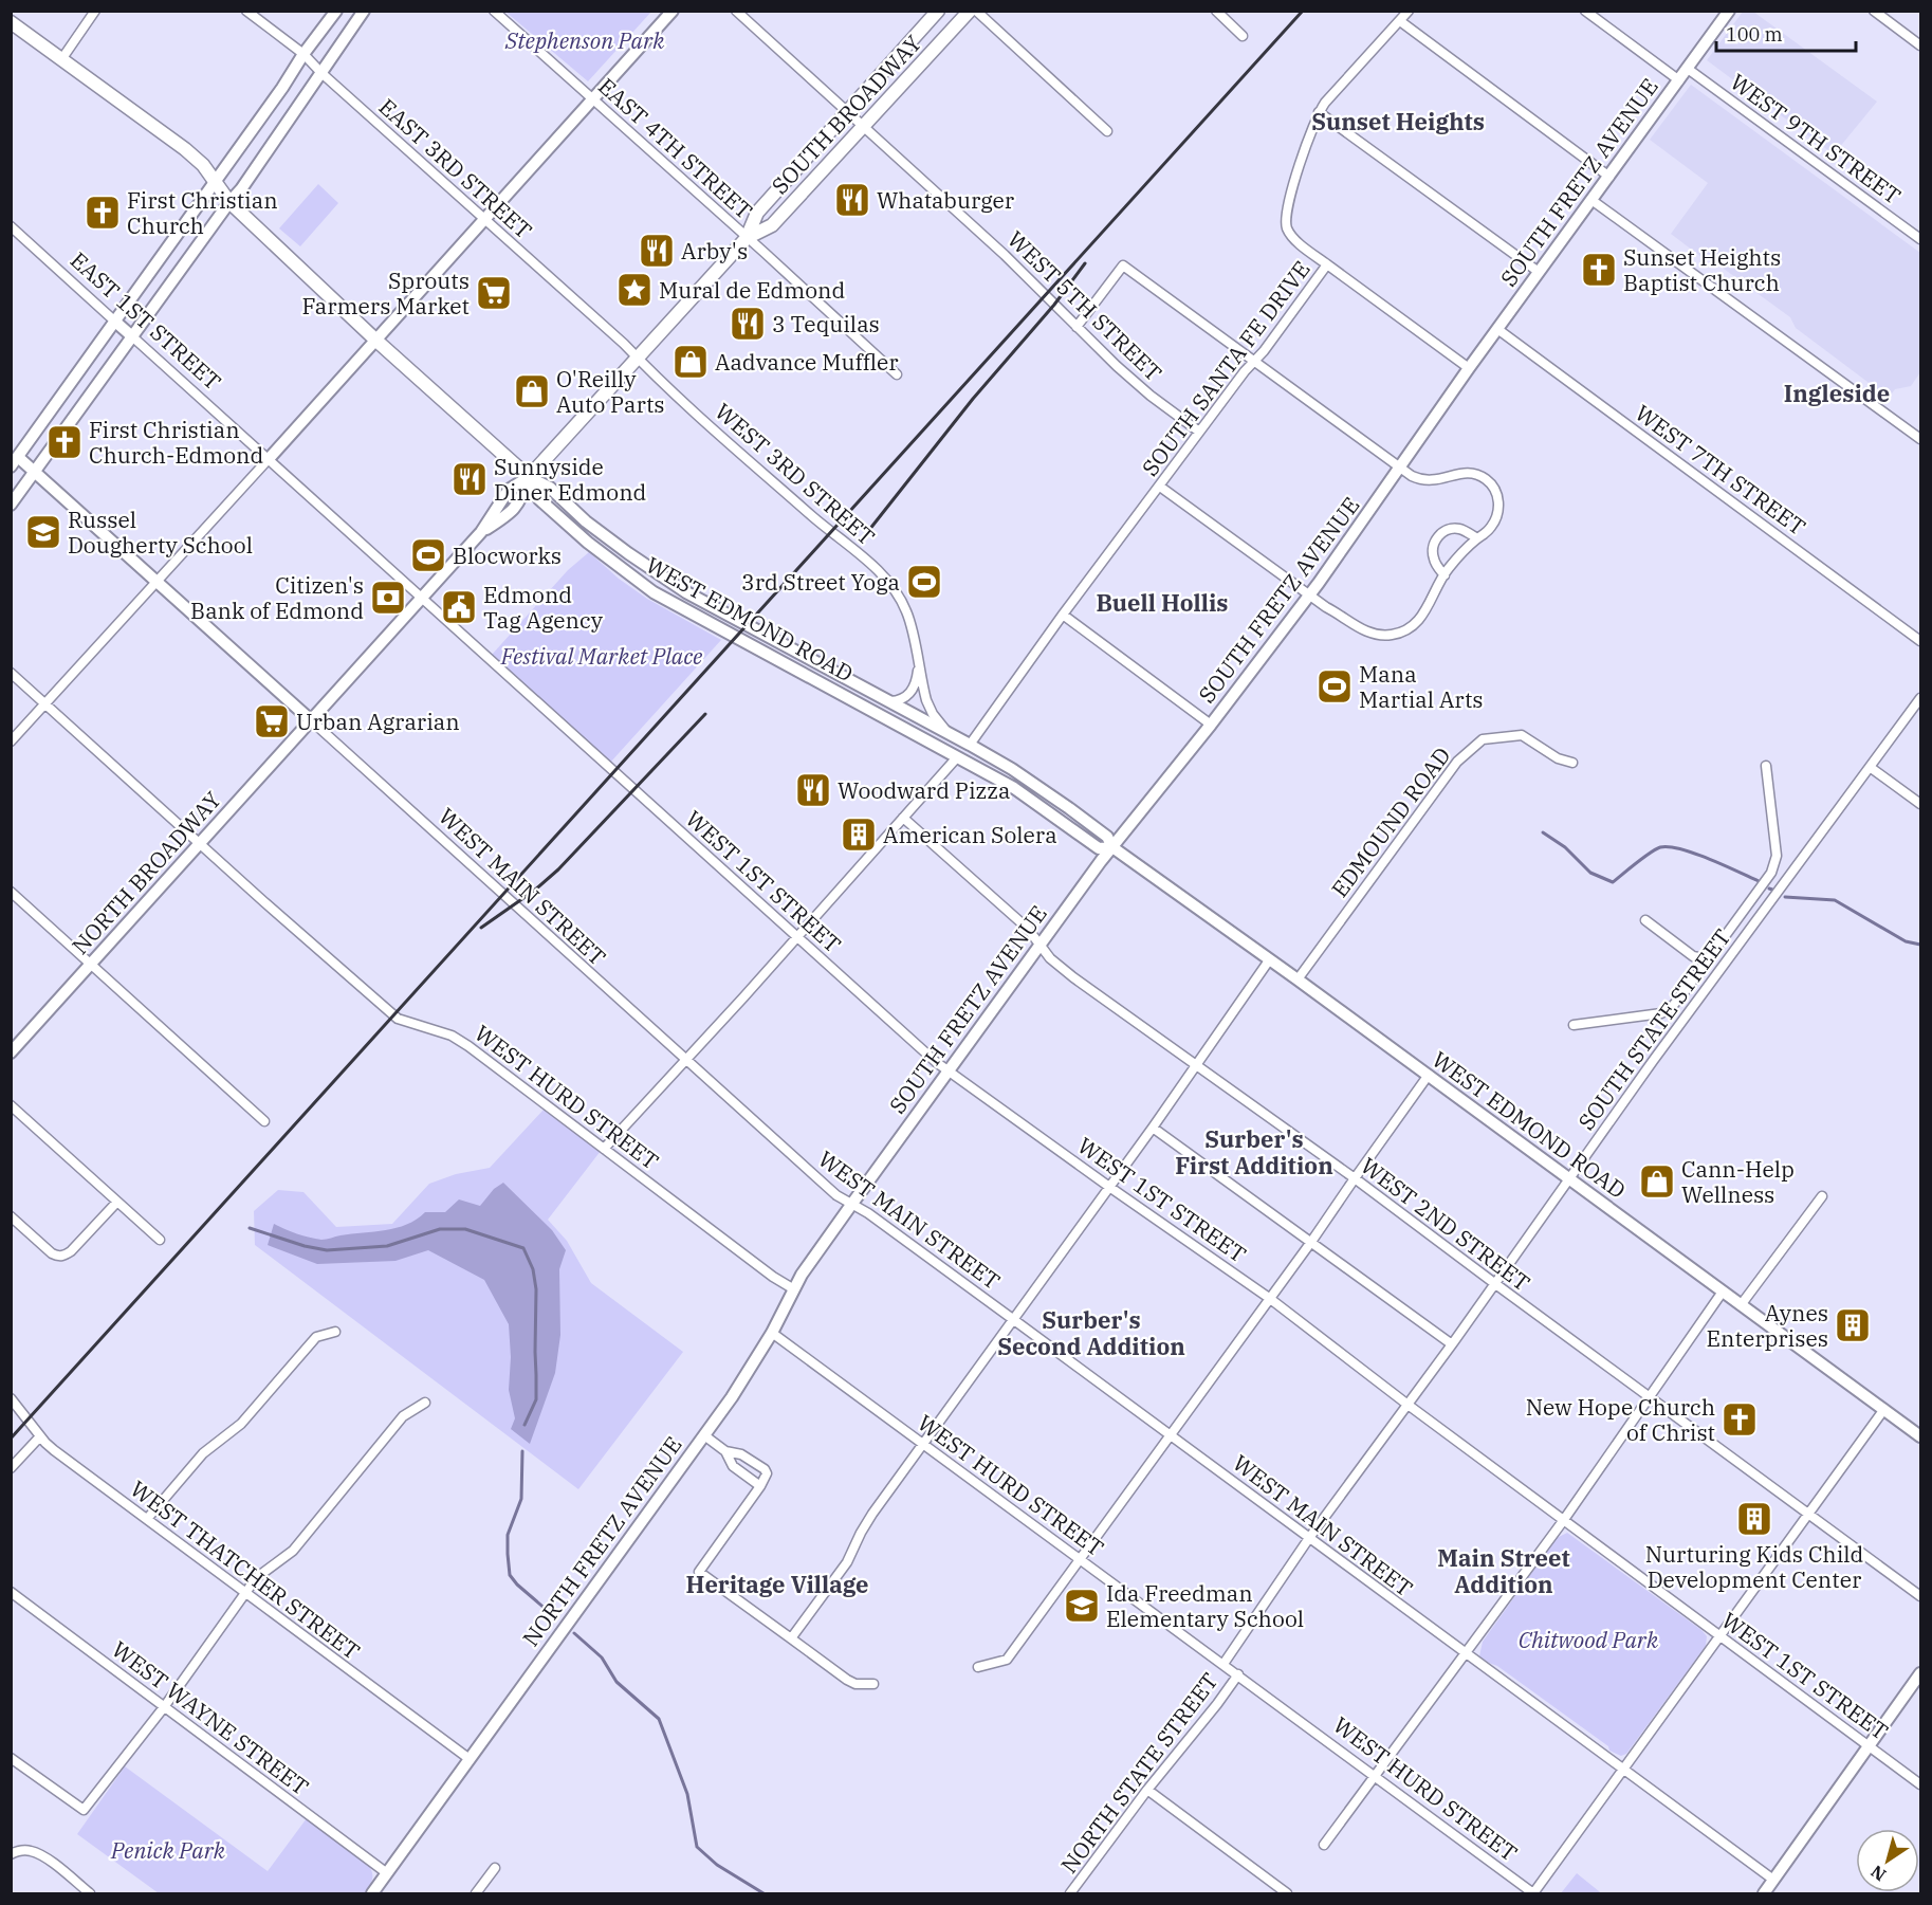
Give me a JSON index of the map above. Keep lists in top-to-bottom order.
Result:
{
  "streets": {
    "main road": [
      "SOUTH BROADWAY",
      "SOUTH FRETZ AVENUE",
      "EAST 1ST STREET",
      "WEST EDMOND ROAD",
      "NORTH BROADWAY",
      "NORTH FRETZ AVENUE"
    ],
    "street": [
      "WEST 9TH STREET",
      "EAST 4TH STREET",
      "EAST 3RD STREET",
      "WEST 5TH STREET",
      "SOUTH SANTA FE DRIVE",
      "WEST 7TH STREET",
      "WEST 3RD STREET",
      "EDMOUND ROAD",
      "WEST 1ST STREET",
      "WEST MAIN STREET",
      "SOUTH STATE STREET",
      "WEST HURD STREET",
      "WEST 2ND STREET",
      "WEST THATCHER STREET",
      "WEST WAYNE STREET",
      "NORTH STATE STREET"
    ]
  },
  "crossings": [
    ["SOUTH BROADWAY", "EAST 4TH STREET"],
    ["SOUTH BROADWAY", "EAST 3RD STREET"],
    ["SOUTH BROADWAY", "WEST 5TH STREET"],
    ["SOUTH BROADWAY", "EAST 1ST STREET"],
    ["SOUTH BROADWAY", "WEST 3RD STREET"],
    ["SOUTH BROADWAY", "WEST EDMOND ROAD"],
    ["SOUTH BROADWAY", "NORTH BROADWAY"],
    ["SOUTH BROADWAY", "WEST 1ST STREET"],
    ["SOUTH BROADWAY", "WEST MAIN STREET"],
    ["WEST 9TH STREET", "SOUTH FRETZ AVENUE"],
    ["EAST 3RD STREET", "WEST 3RD STREET"],
    ["SOUTH FRETZ AVENUE", "WEST 7TH STREET"],
    ["SOUTH FRETZ AVENUE", "WEST EDMOND ROAD"],
    ["SOUTH FRETZ AVENUE", "WEST 1ST STREET"],
    ["SOUTH FRETZ AVENUE", "WEST MAIN STREET"],
    ["SOUTH FRETZ AVENUE", "WEST 2ND STREET"],
    ["SOUTH FRETZ AVENUE", "NORTH FRETZ AVENUE"],
    ["WEST 5TH STREET", "SOUTH SANTA FE DRIVE"],
    ["EAST 1ST STREET", "WEST 1ST STREET"],
    ["SOUTH SANTA FE DRIVE", "WEST EDMOND ROAD"],
    ["WEST 3RD STREET", "WEST EDMOND ROAD"],
    ["WEST EDMOND ROAD", "EDMOUND ROAD"],
    ["WEST EDMOND ROAD", "SOUTH STATE STREET"],
    ["NORTH BROADWAY", "WEST MAIN STREET"],
    ["NORTH BROADWAY", "WEST HURD STREET"],
    ["WEST 1ST STREET", "SOUTH STATE STREET"],
    ["WEST MAIN STREET", "SOUTH STATE STREET"],
    ["WEST MAIN STREET", "NORTH FRETZ AVENUE"],
    ["WEST MAIN STREET", "NORTH STATE STREET"],
    ["SOUTH STATE STREET", "WEST 2ND STREET"],
    ["SOUTH STATE STREET", "NORTH STATE STREET"],
    ["WEST HURD STREET", "NORTH FRETZ AVENUE"],
    ["WEST HURD STREET", "NORTH STATE STREET"],
    ["NORTH FRETZ AVENUE", "WEST THATCHER STREET"],
    ["NORTH FRETZ AVENUE", "WEST WAYNE STREET"]
  ],
  "districts": [
    "Sunset Heights",
    "Ingleside",
    "Buell Hollis",
    "Surber's First Addition",
    "Surber's Second Addition",
    "Main Street Addition",
    "Heritage Village"
  ],
  "parks": [
    "Stephenson Park",
    "Festival Market Place",
    "Chitwood Park",
    "Penick Park"
  ],
  "places": {
    "restaurant": [
      "Whataburger",
      "Arby's",
      "3 Tequilas",
      "Sunnyside Diner Edmond",
      "Woodward Pizza"
    ],
    "church": [
      "First Christian Church",
      "Sunset Heights Baptist Church",
      "First Christian Church-Edmond",
      "New Hope Church of Christ"
    ],
    "place": ["Mural de Edmond"],
    "supermarket": ["Sprouts Farmers Market", "Urban Agrarian"],
    "shop": ["Aadvance Muffler", "O'Reilly Auto Parts", "Cann-Help Wellness"],
    "school or university": ["Russel Dougherty School", "Ida Freedman Elementary School"],
    "sports": ["Blocworks", "3rd Street Yoga", "Mana Martial Arts"],
    "bank": ["Citizen's Bank of Edmond"],
    "public building": ["Edmond Tag Agency"],
    "building": ["American Solera", "Aynes Enterprises", "Nurturing Kids Child Development Center"]
  },
  "scale_bar": "100 m",
  "north": "bottom left"
}
